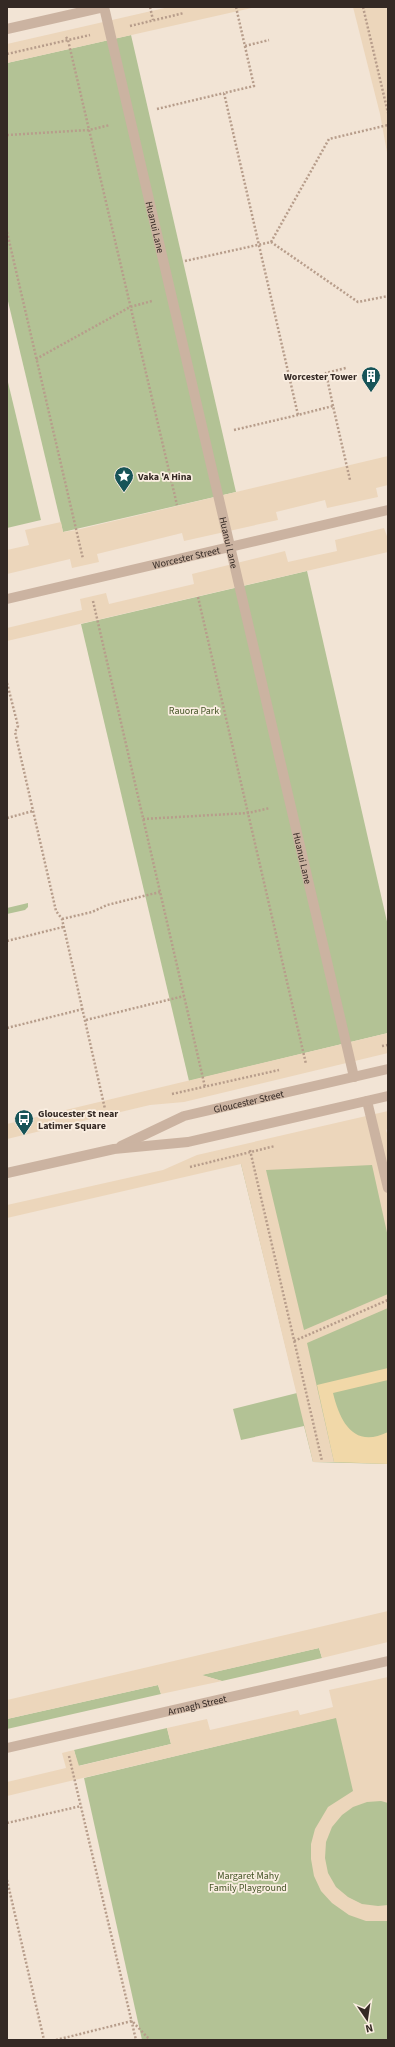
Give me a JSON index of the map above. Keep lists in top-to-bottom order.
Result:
{
  "streets": {
    "street": [
      "Huanui Lane",
      "Worcester Street",
      "Gloucester Street",
      "Armagh Street"
    ]
  },
  "crossings": [
    ["Huanui Lane", "Worcester Street"],
    ["Huanui Lane", "Gloucester Street"]
  ],
  "parks": ["Rauora Park", "Margaret Mahy Family Playground"],
  "places": {
    "building": ["Worcester Tower"],
    "place": ["Vaka 'A Hina"],
    "bus stop": ["Gloucester St near Latimer Square"]
  },
  "north": "bottom"
}
